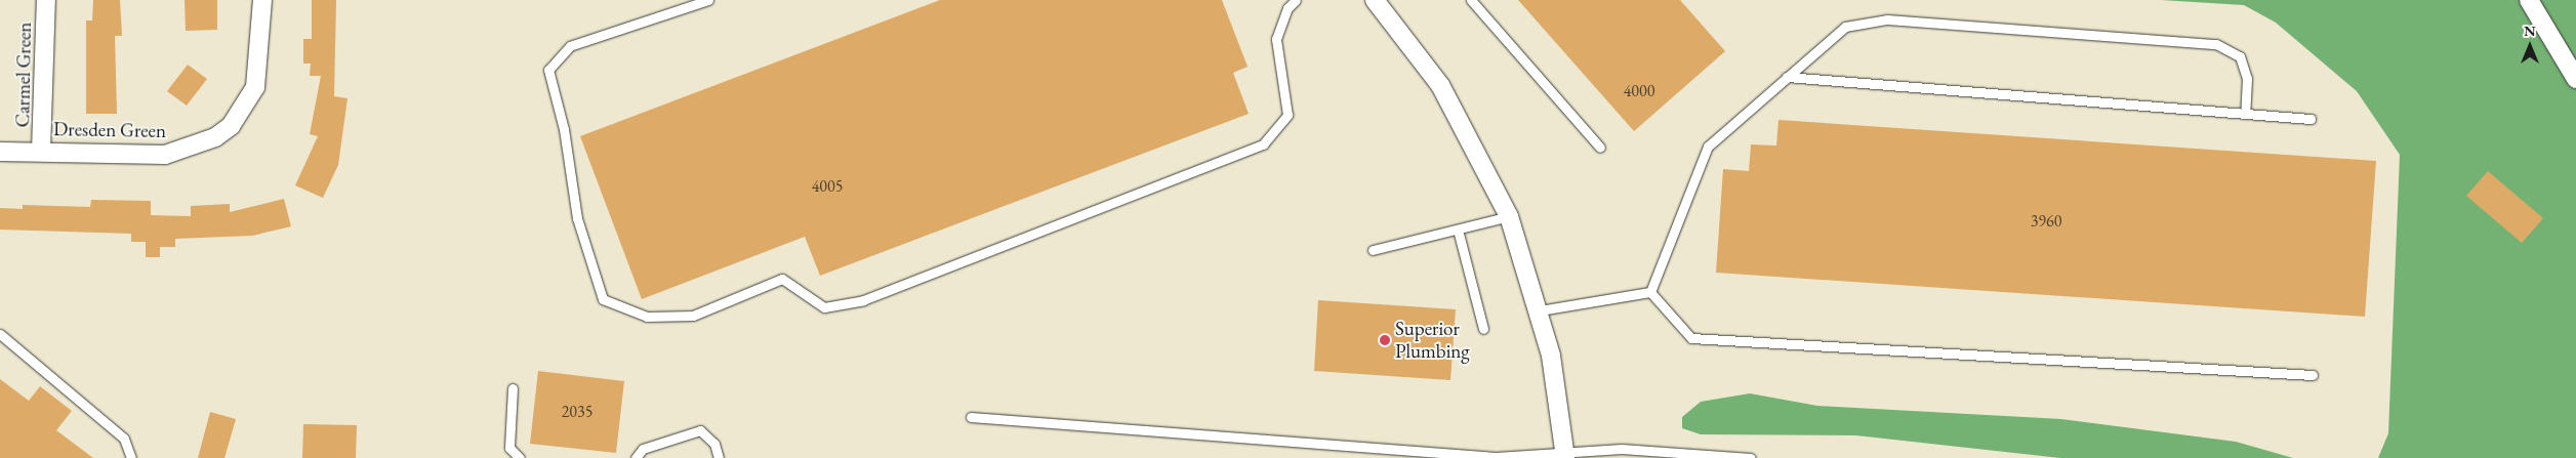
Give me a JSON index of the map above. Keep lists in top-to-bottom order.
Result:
{
  "streets": {
    "street": ["Carmel Green", "Dresden Green"]
  },
  "crossings": [
    ["Carmel Green", "Dresden Green"]
  ],
  "places": ["Superior Plumbing"],
  "house_numbers": [
    "4000",
    "4005",
    "3960",
    "2035"
  ],
  "north": "top"
}
